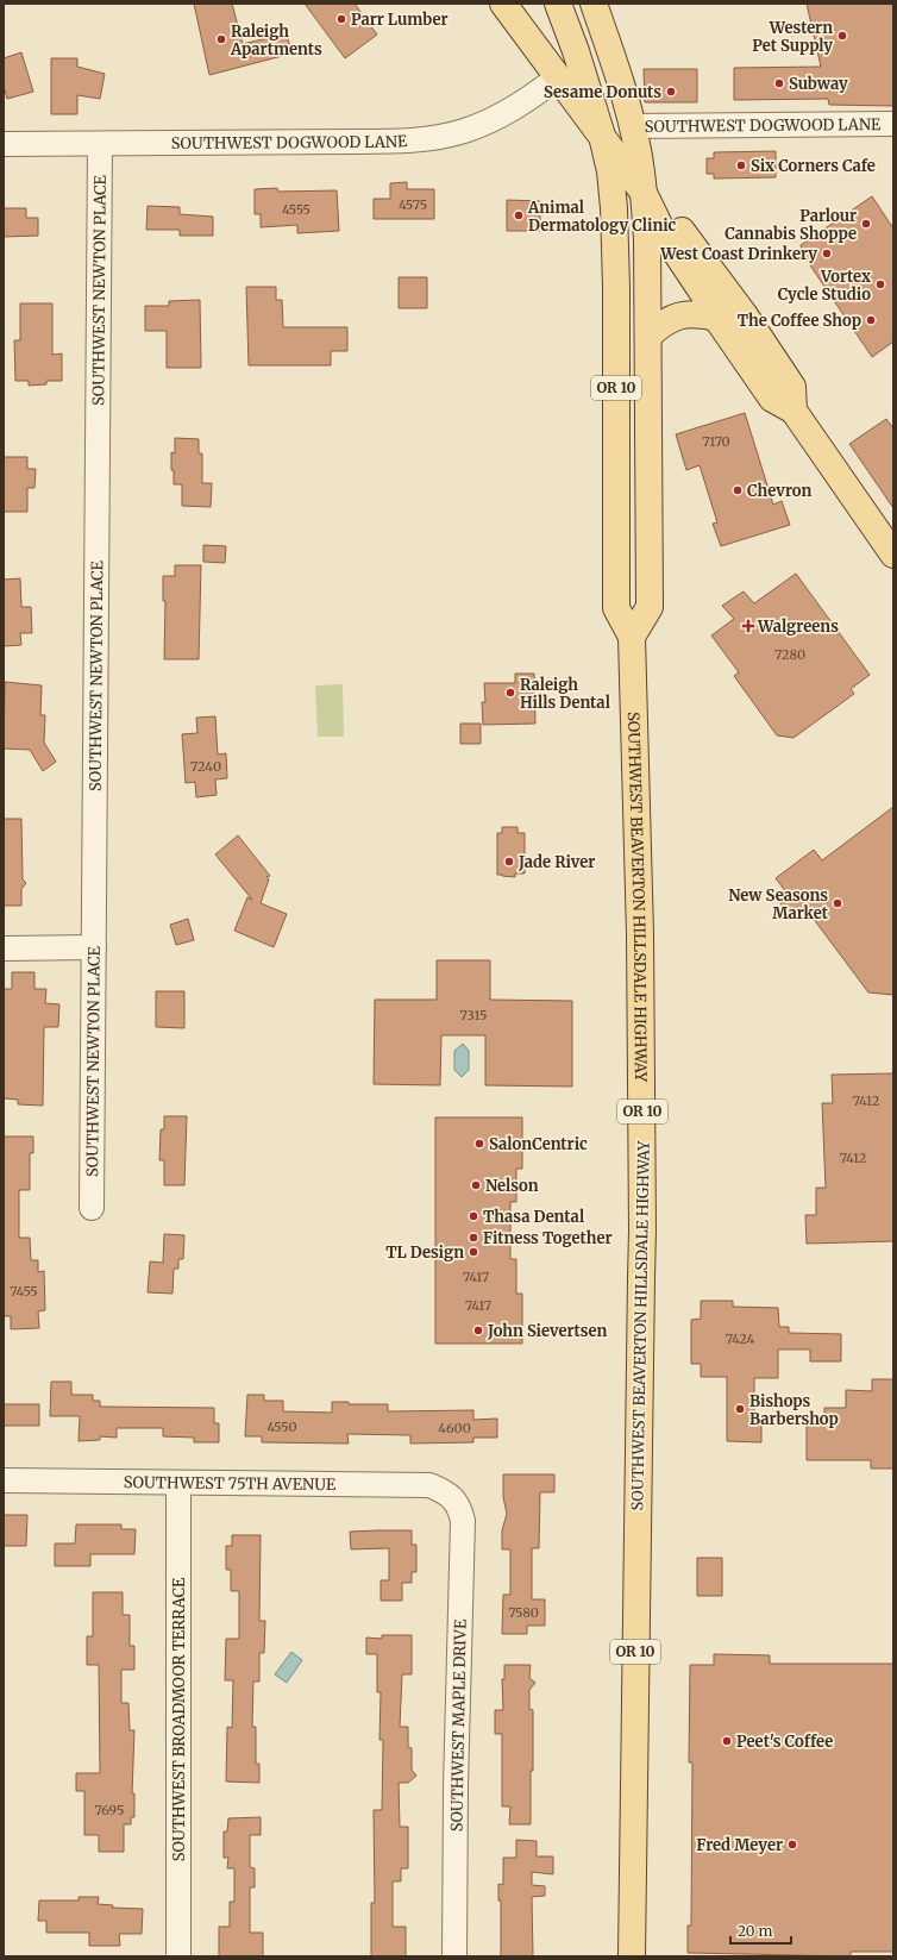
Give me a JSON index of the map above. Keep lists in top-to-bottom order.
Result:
{
  "streets": {
    "main road": ["OR 10", "SOUTHWEST BEAVERTON HILLSDALE HIGHWAY"],
    "street": [
      "SOUTHWEST DOGWOOD LANE",
      "SOUTHWEST NEWTON PLACE",
      "SOUTHWEST 75TH AVENUE",
      "SOUTHWEST BROADMOOR TERRACE",
      "SOUTHWEST MAPLE DRIVE"
    ]
  },
  "crossings": [
    ["SOUTHWEST DOGWOOD LANE", "SOUTHWEST NEWTON PLACE"],
    ["SOUTHWEST DOGWOOD LANE", "OR 10"],
    ["OR 10", "SOUTHWEST BEAVERTON HILLSDALE HIGHWAY"],
    ["SOUTHWEST 75TH AVENUE", "SOUTHWEST BROADMOOR TERRACE"],
    ["SOUTHWEST 75TH AVENUE", "SOUTHWEST MAPLE DRIVE"]
  ],
  "places": {
    "other": [
      "Parr Lumber",
      "Western Pet Supply",
      "Raleigh Apartments",
      "Subway",
      "Sesame Donuts",
      "Six Corners Cafe",
      "Animal Dermatology Clinic",
      "Parlour Cannabis Shoppe",
      "West Coast Drinkery",
      "Vortex Cycle Studio",
      "The Coffee Shop",
      "Chevron",
      "Raleigh Hills Dental",
      "Jade River",
      "New Seasons Market",
      "SalonCentric",
      "Nelson",
      "Thasa Dental",
      "Fitness Together",
      "TL Design",
      "John Sievertsen",
      "Bishops Barbershop",
      "Peet's Coffee",
      "Fred Meyer"
    ],
    "health": ["Walgreens"]
  },
  "house_numbers": [
    "4575",
    "4555",
    "7170",
    "7280",
    "7240",
    "7315",
    "7412",
    "7412",
    "7417",
    "7455",
    "7417",
    "7424",
    "4550",
    "4600",
    "7580",
    "7695"
  ],
  "scale_bar": "20 m"
}
